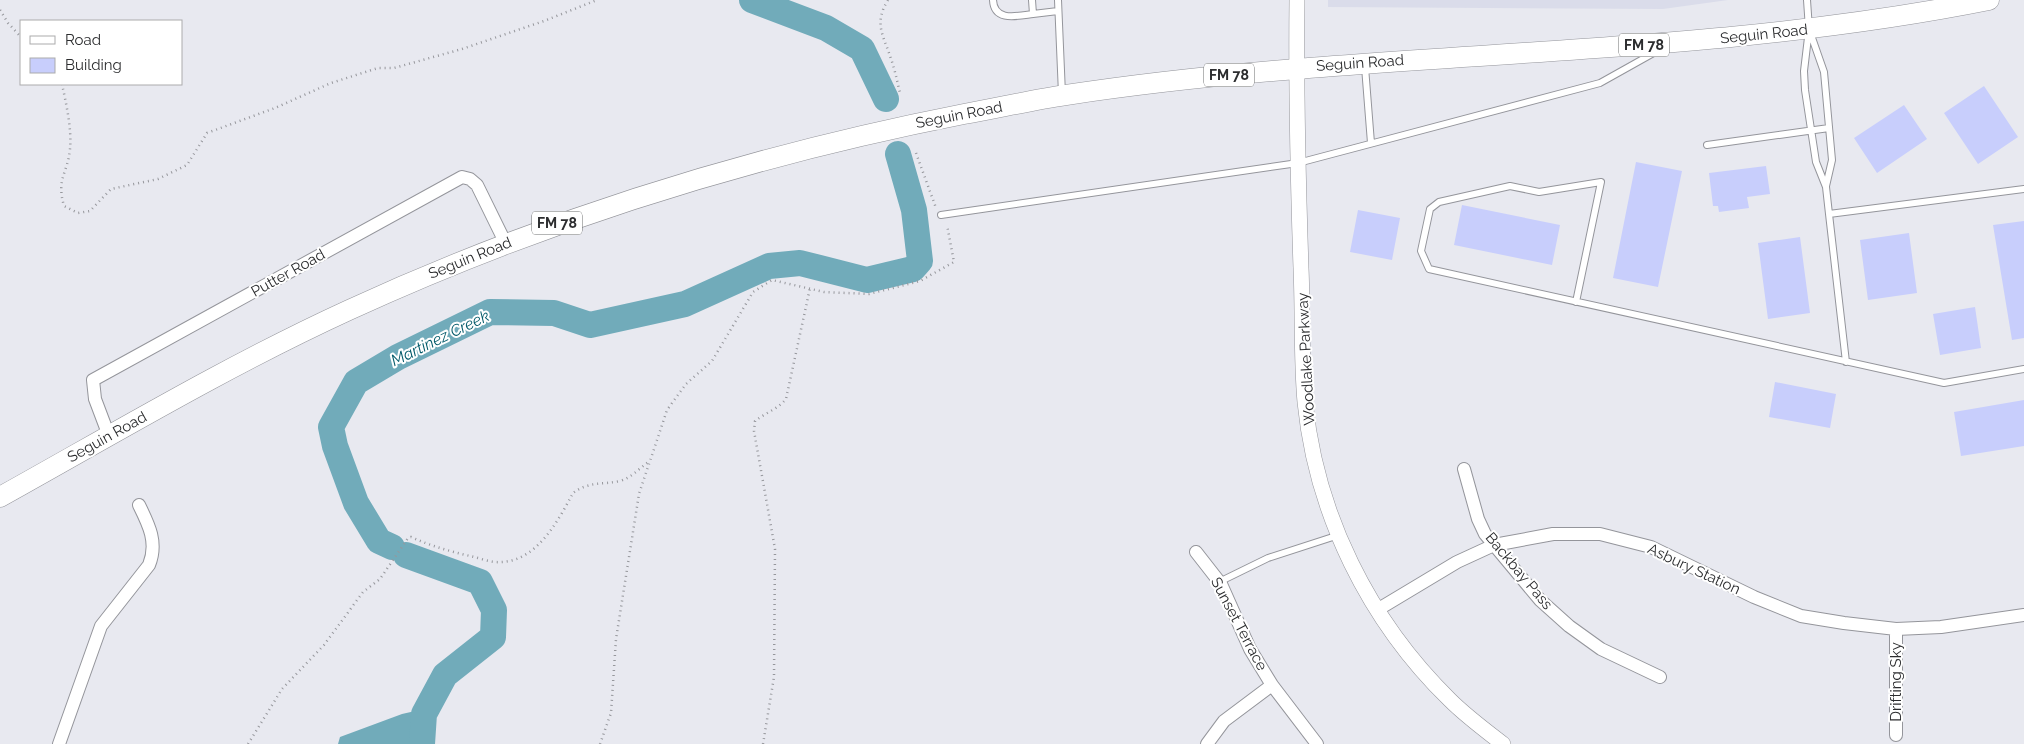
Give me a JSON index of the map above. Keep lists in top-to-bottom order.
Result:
{
  "streets": {
    "main road": ["Seguin Road", "FM 78"],
    "street": [
      "Putter Road",
      "Woodlake Parkway",
      "Asbury Station",
      "Backbay Pass",
      "Sunset Terrace",
      "Drifting Sky"
    ]
  },
  "crossings": [
    ["Seguin Road", "Putter Road"],
    ["Seguin Road", "Woodlake Parkway"],
    ["Woodlake Parkway", "Asbury Station"],
    ["Asbury Station", "Backbay Pass"],
    ["Asbury Station", "Drifting Sky"]
  ],
  "water": ["Martinez Creek"],
  "legend": ["Road", "Building"]
}
